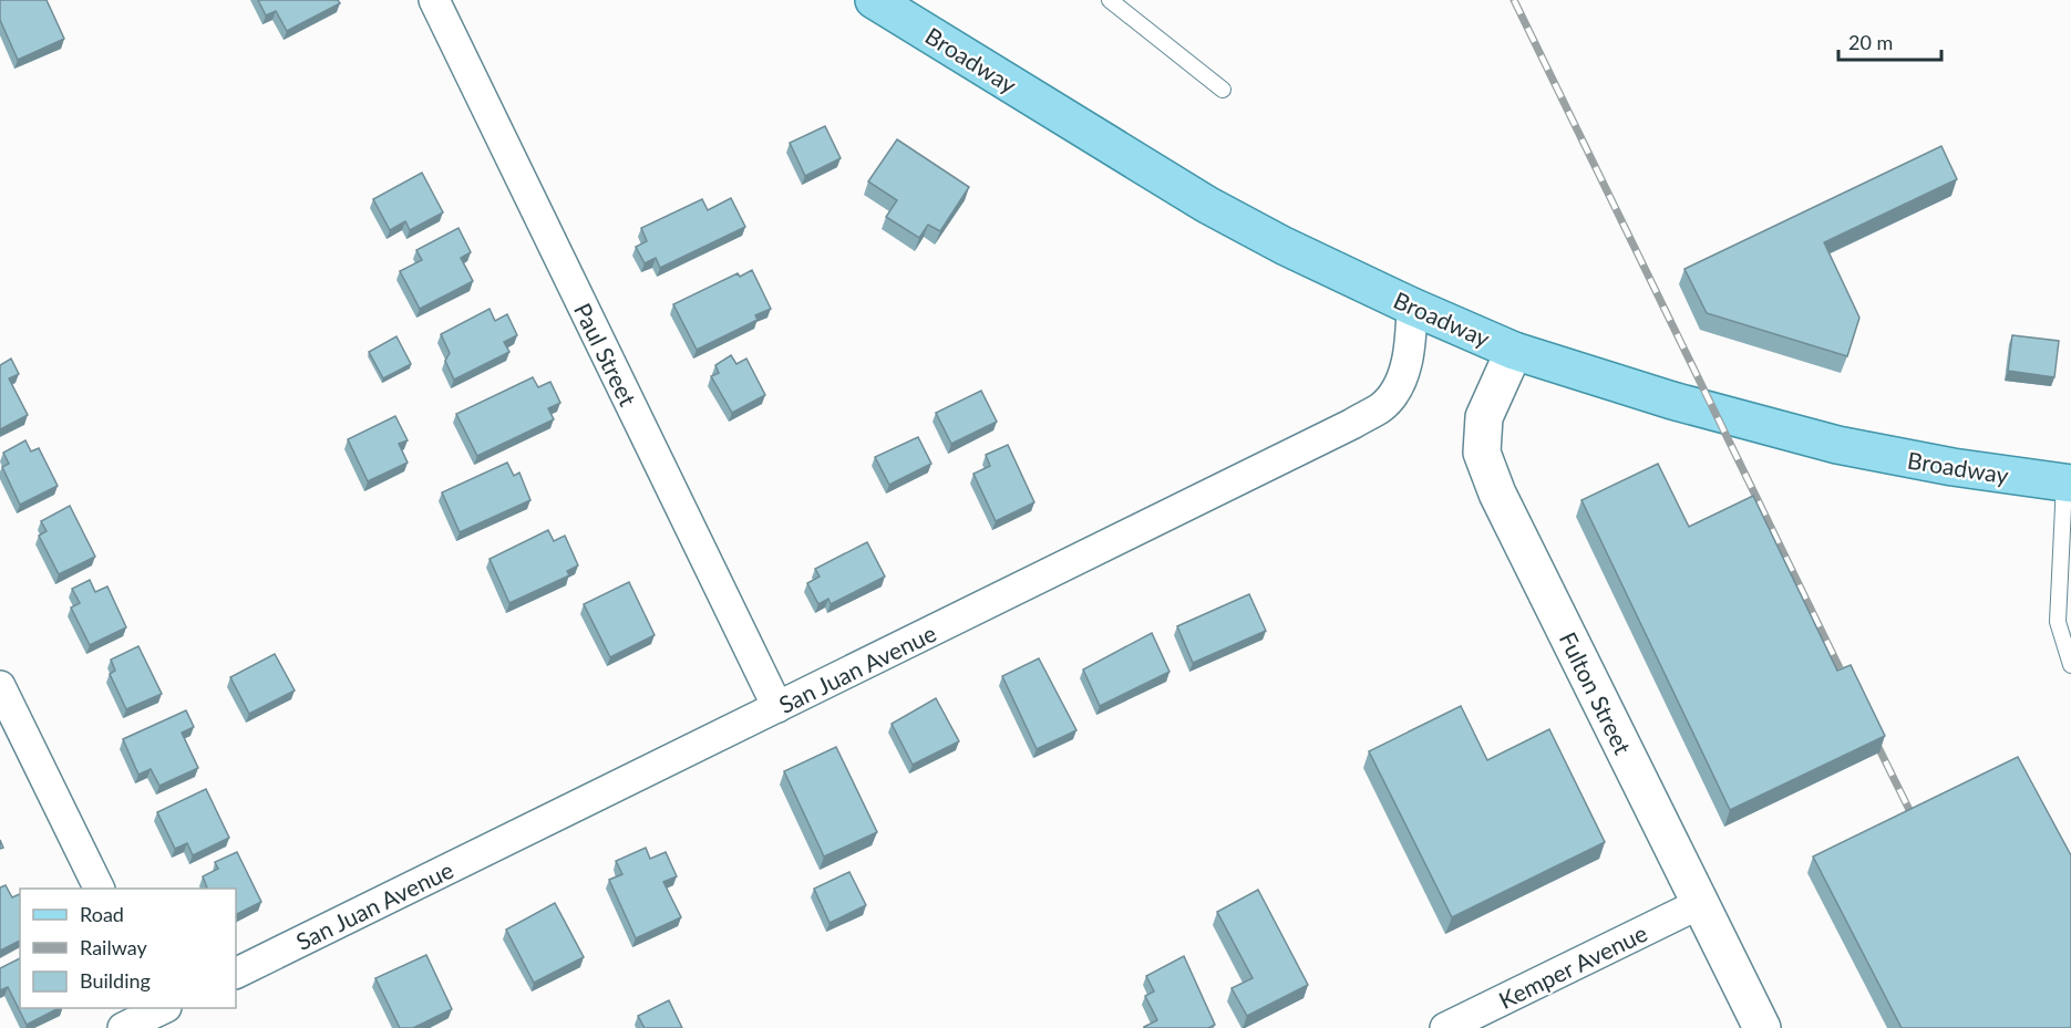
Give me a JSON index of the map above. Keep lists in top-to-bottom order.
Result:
{
  "streets": {
    "main road": ["Broadway"],
    "street": [
      "Paul Street",
      "San Juan Avenue",
      "Fulton Street",
      "Kemper Avenue"
    ]
  },
  "crossings": [
    ["Broadway", "San Juan Avenue"],
    ["Broadway", "Fulton Street"],
    ["Paul Street", "San Juan Avenue"],
    ["Fulton Street", "Kemper Avenue"]
  ],
  "legend": ["Road", "Railway", "Building"],
  "scale_bar": "20 m"
}
